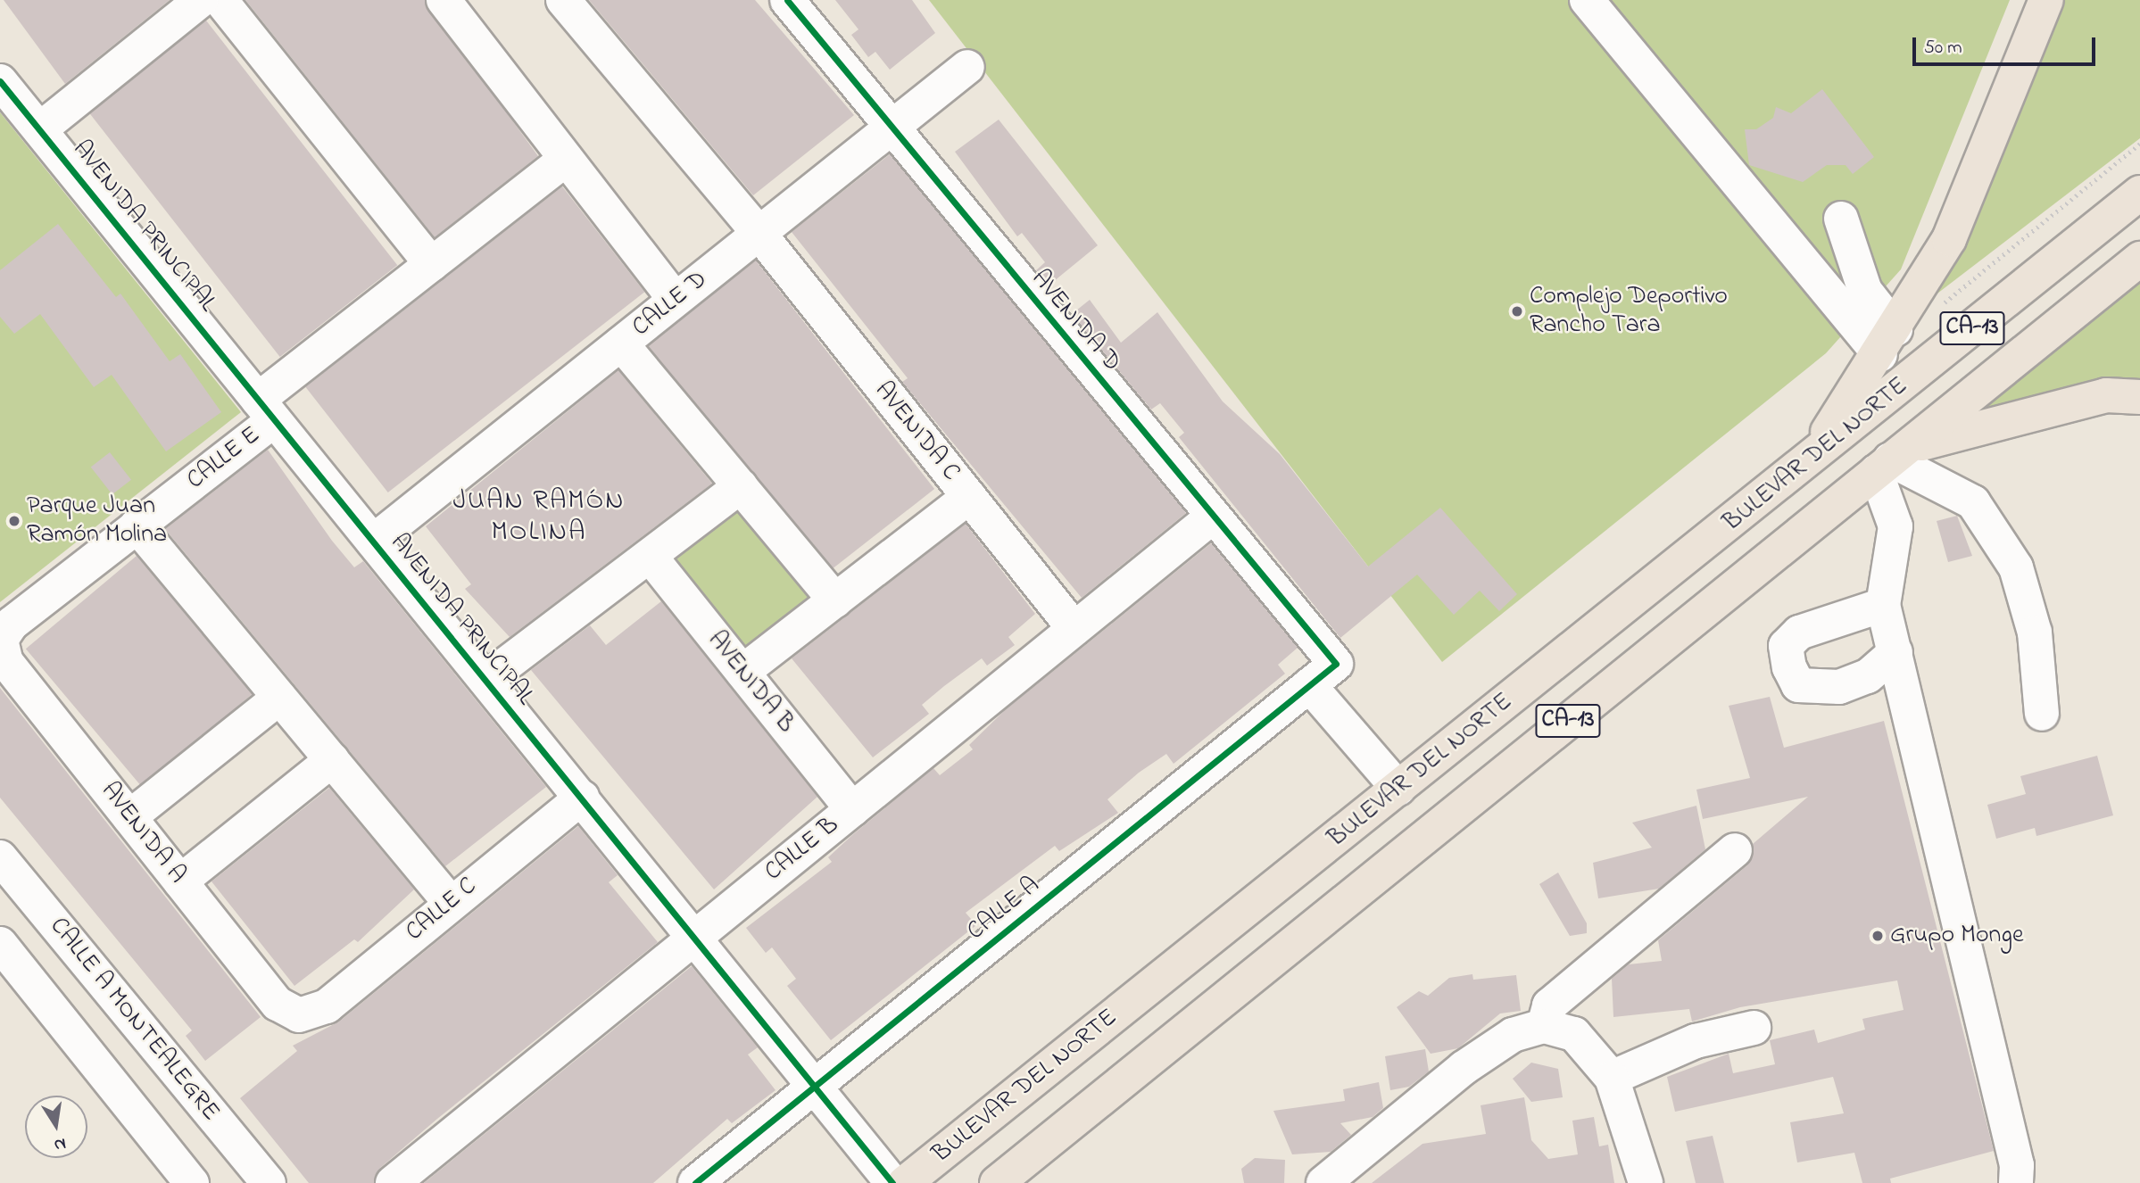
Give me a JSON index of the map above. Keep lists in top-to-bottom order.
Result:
{
  "streets": {
    "highway": ["CA-13", "BULEVAR DEL NORTE"],
    "street": [
      "AVENIDA PRINCIPAL",
      "CALLE D",
      "AVENIDA D",
      "AVENIDA C",
      "CALLE E",
      "AVENIDA B",
      "AVENIDA A",
      "CALLE B",
      "CALLE A",
      "CALLE C",
      "CALLE A MONTEALEGRE"
    ]
  },
  "crossings": [
    ["AVENIDA PRINCIPAL", "CALLE D"],
    ["AVENIDA PRINCIPAL", "CALLE E"],
    ["AVENIDA PRINCIPAL", "CALLE B"],
    ["AVENIDA PRINCIPAL", "CALLE A"],
    ["AVENIDA PRINCIPAL", "CALLE C"],
    ["CALLE D", "AVENIDA D"],
    ["CALLE D", "AVENIDA C"],
    ["AVENIDA D", "CALLE B"],
    ["AVENIDA D", "CALLE A"],
    ["AVENIDA C", "CALLE B"],
    ["CALLE E", "AVENIDA A"],
    ["AVENIDA B", "CALLE B"],
    ["AVENIDA A", "CALLE C"]
  ],
  "districts": ["JUAN RAMÓN MOLINA"],
  "places": ["Complejo Deportivo Rancho Tara", "Parque Juan Ramón Molina", "Grupo Monge"],
  "scale_bar": "50 m",
  "north": "bottom"
}
